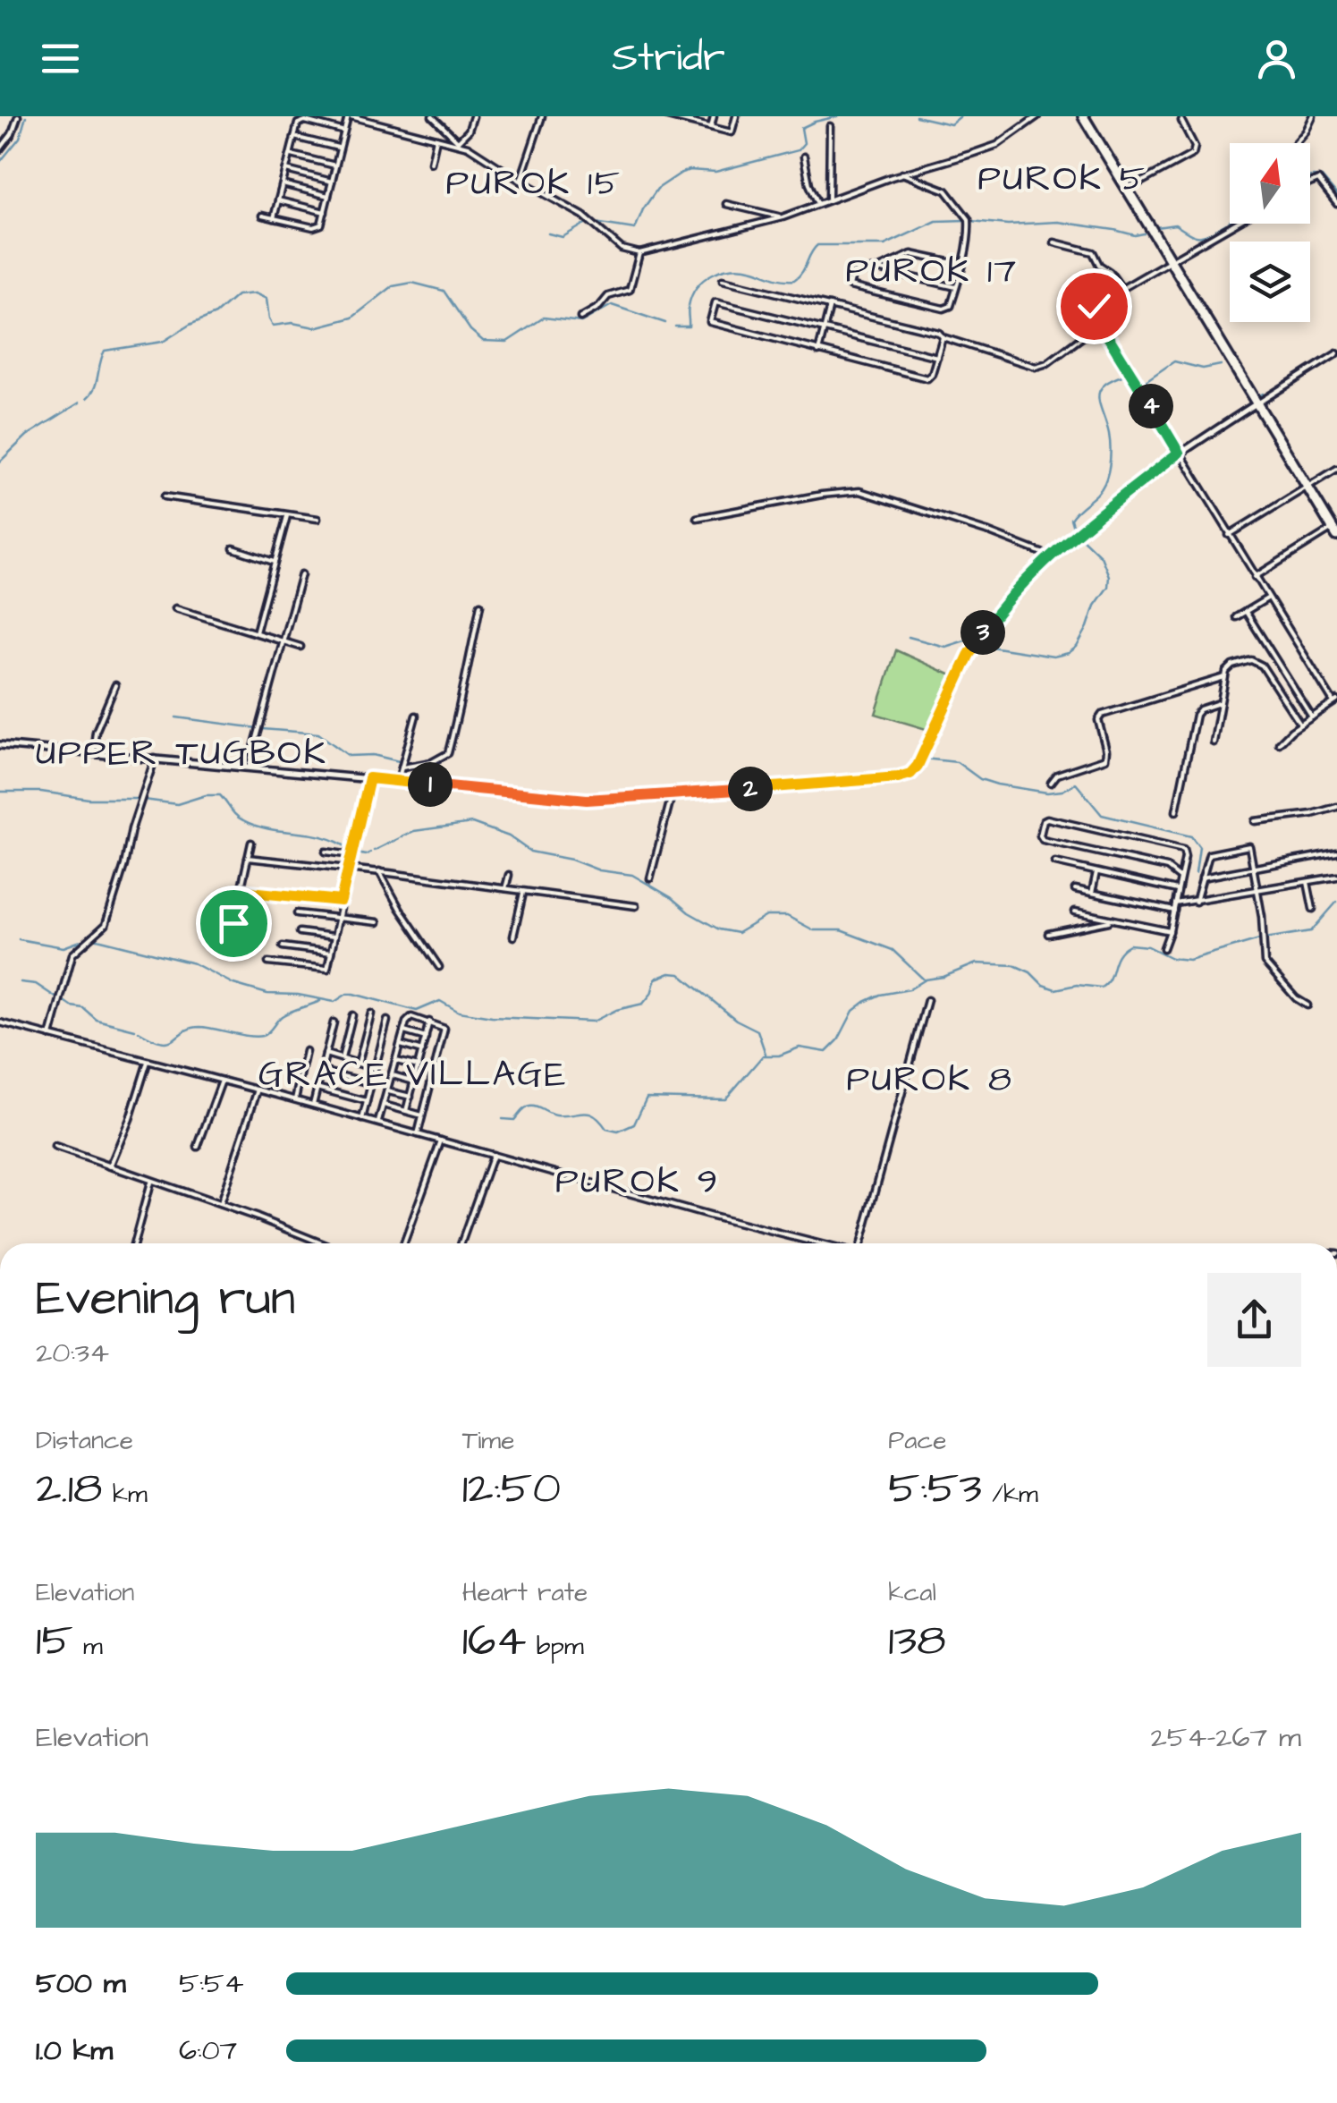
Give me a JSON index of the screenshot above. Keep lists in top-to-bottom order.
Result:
{
  "districts": [
    "PUROK 5",
    "PUROK 15",
    "PUROK 17",
    "UPPER TUGBOK",
    "GRACE VILLAGE",
    "PUROK 8",
    "PUROK 9"
  ],
  "north": "top",
  "page": {
    "header": "Stridr",
    "pins": [
      "4",
      "3",
      "1",
      "2"
    ],
    "heading": ["Evening run", "20:34"],
    "stats": [
      ["Distance", "2.18 km"],
      ["Time", "12:50"],
      ["Pace", "5:53 /km"],
      ["Elevation", "15 m"],
      ["Heart rate", "164 bpm"],
      ["kcal", "138"]
    ],
    "chart": ["Elevation", "254–267 m"],
    "list": [
      {
        "name": "500 m",
        "note": "5:54"
      },
      {
        "name": "1.0 km",
        "note": "6:07"
      }
    ]
  }
}
